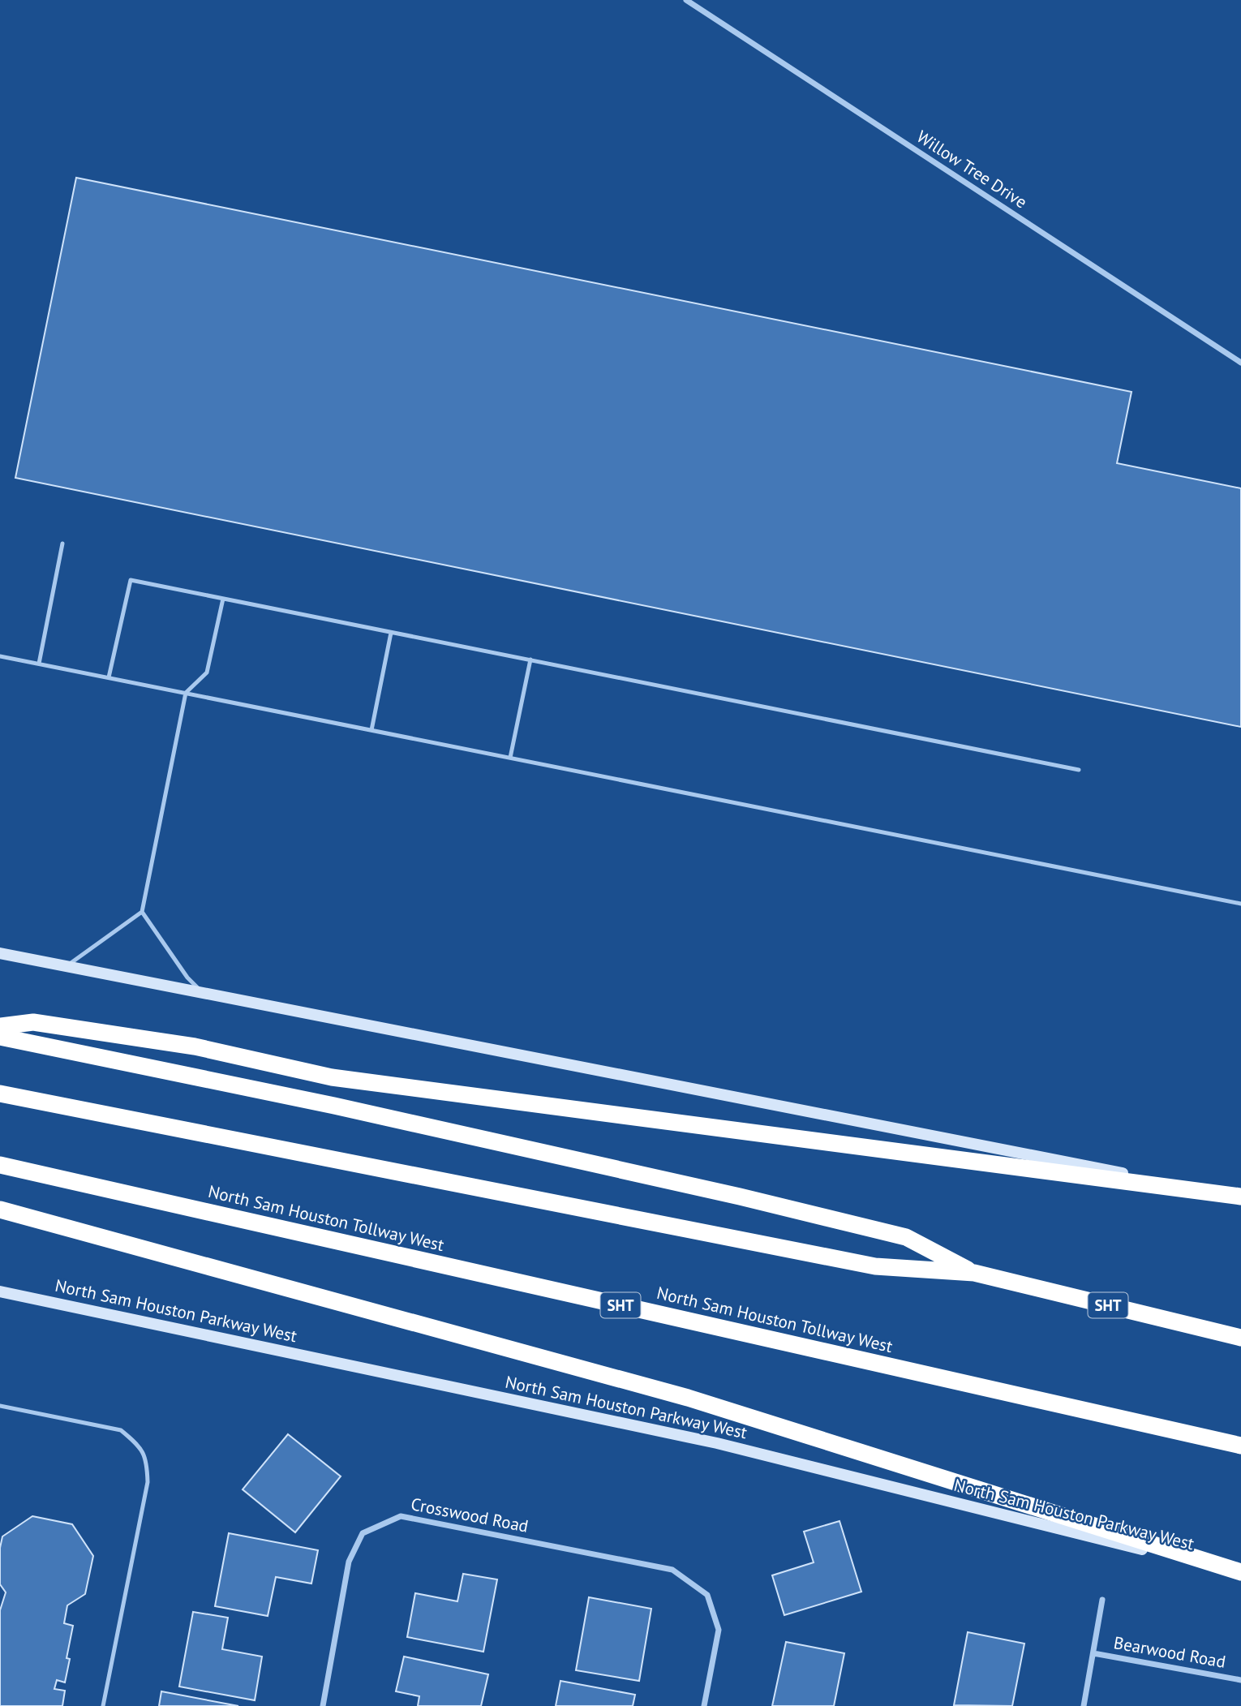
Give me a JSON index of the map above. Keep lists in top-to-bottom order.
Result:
{
  "streets": {
    "highway": ["North Sam Houston Tollway West", "SHT"],
    "main road": ["North Sam Houston Parkway West"],
    "street": ["Willow Tree Drive", "Crosswood Road", "Bearwood Road"]
  }
}
